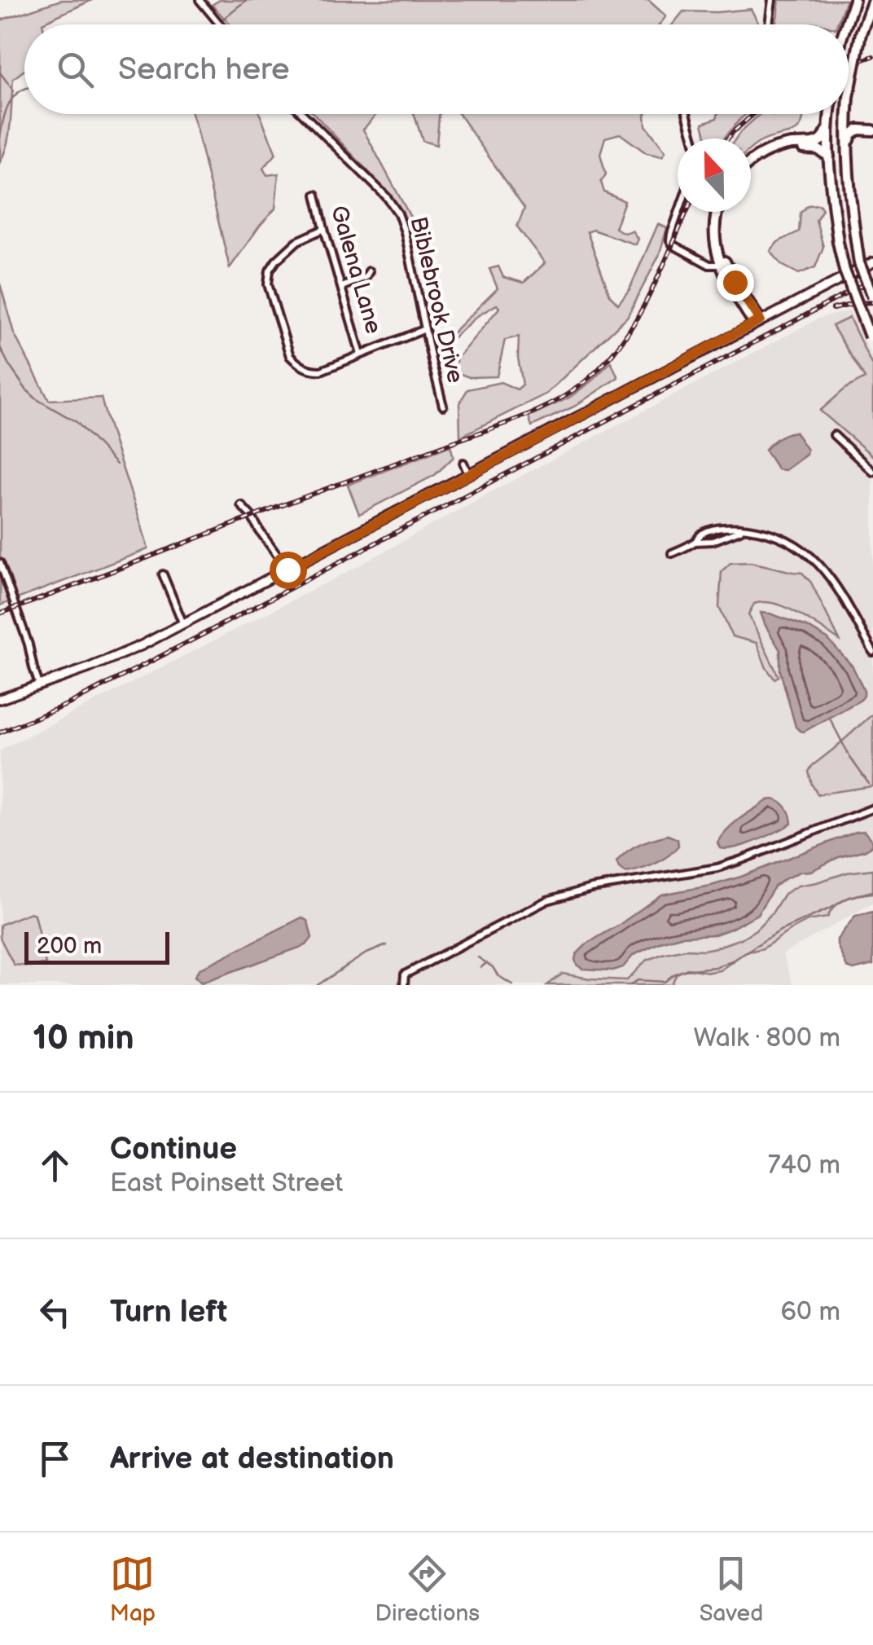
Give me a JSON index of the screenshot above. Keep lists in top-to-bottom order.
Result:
{
  "streets": {
    "street": ["Galena Lane", "Biblebrook Drive"]
  },
  "scale_bar": "200 m",
  "north": "top",
  "page": {
    "search": "Search here",
    "scale": "200 m",
    "heading": ["10 min", "Walk · 800 m"],
    "list": [
      ["Continue", "East Poinsett Street", "740 m"],
      ["Turn left", "60 m"],
      "Arrive at destination"
    ],
    "nav": ["Map", "Directions", "Saved"]
  }
}
